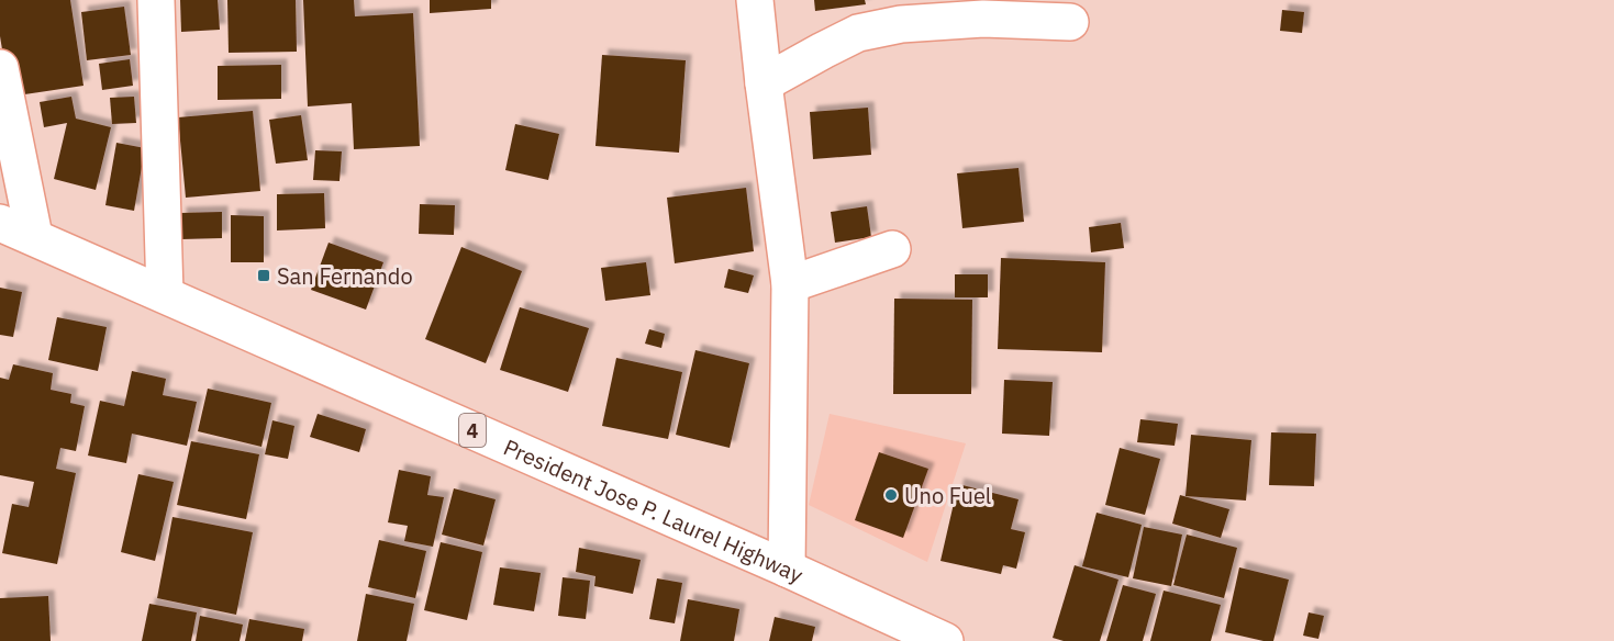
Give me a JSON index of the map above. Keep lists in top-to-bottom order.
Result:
{
  "streets": {
    "main road": ["4", "President Jose P. Laurel Highway"]
  },
  "places": {
    "transit": ["San Fernando"],
    "other": ["Uno Fuel"]
  }
}
